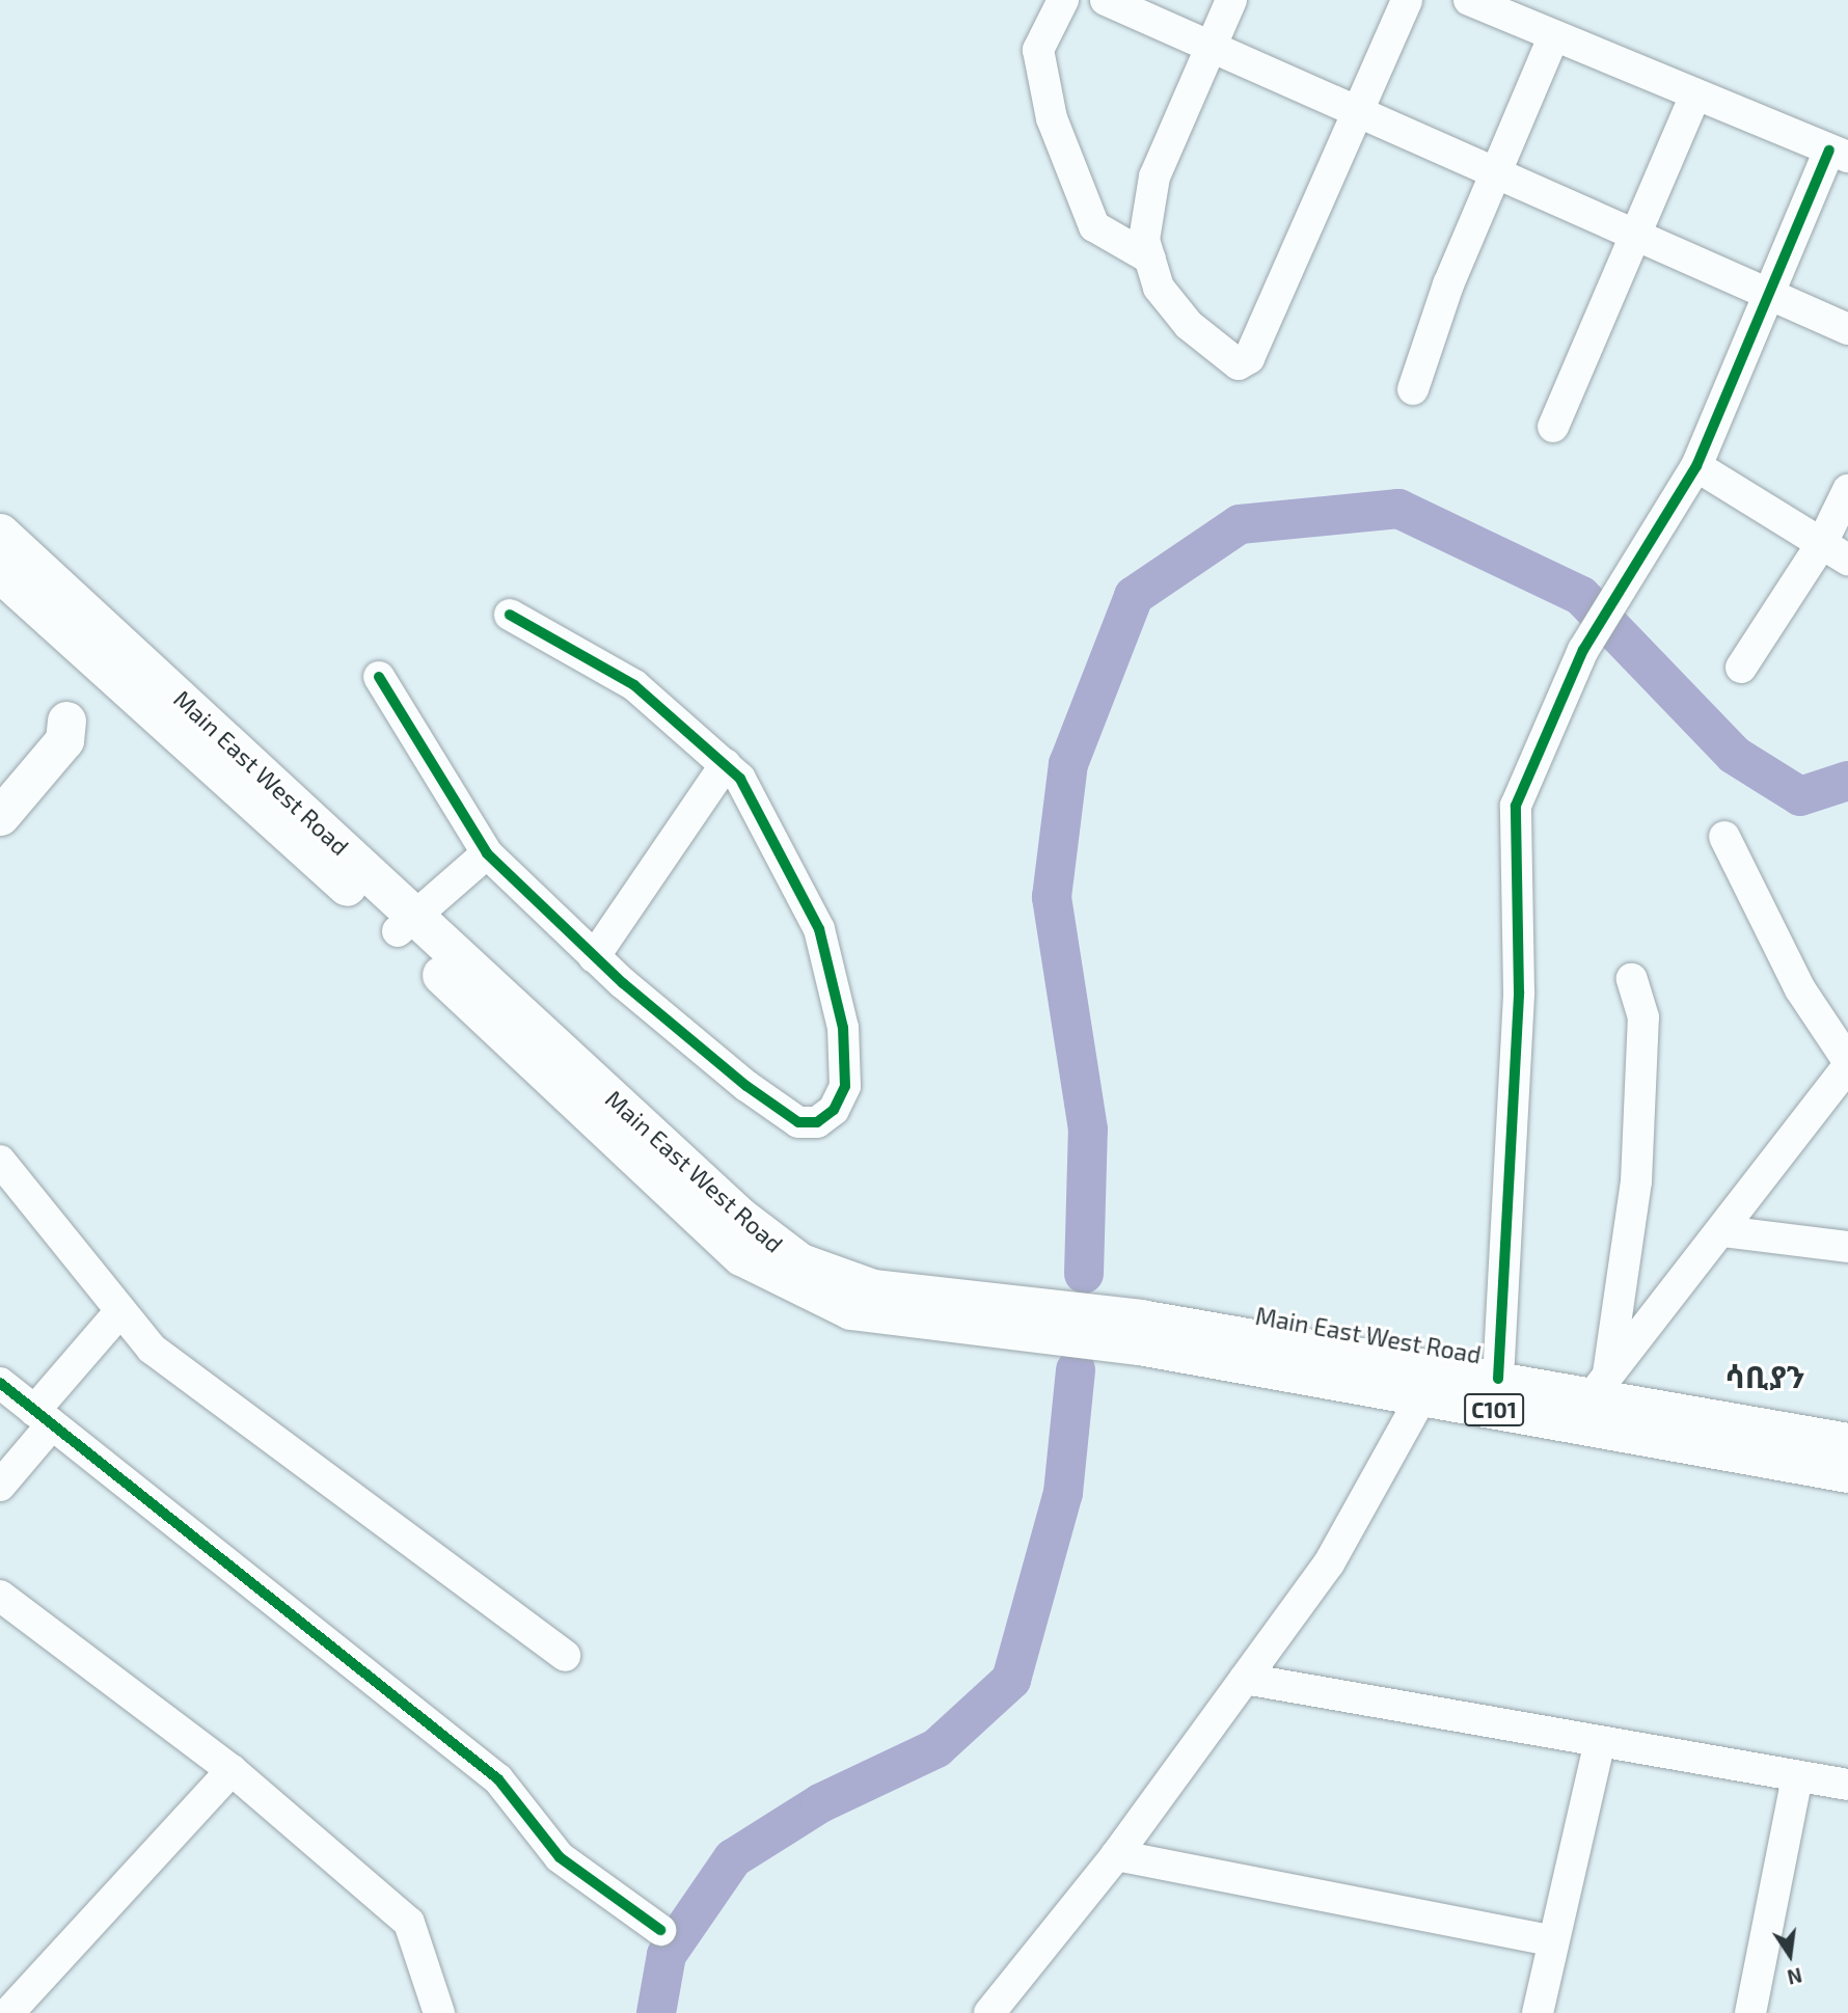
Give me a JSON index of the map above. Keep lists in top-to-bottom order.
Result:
{
  "streets": {
    "main road": ["Main East West Road", "C101"]
  },
  "districts": ["ሳቢያን"],
  "north": "bottom"
}
